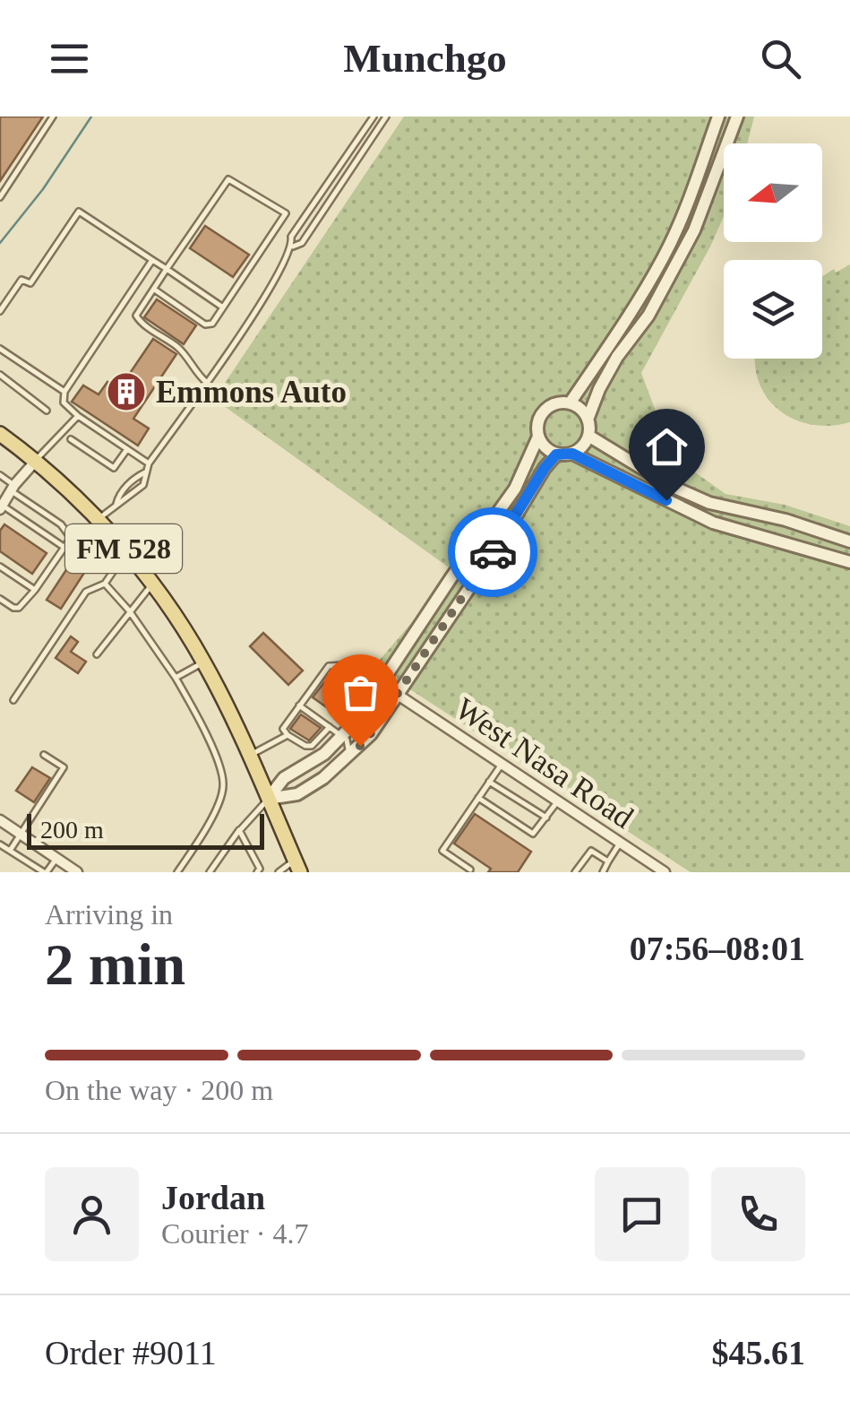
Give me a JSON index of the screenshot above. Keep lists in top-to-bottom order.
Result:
{
  "streets": {
    "main road": ["FM 528"],
    "street": ["West Nasa Road"]
  },
  "places": {
    "building": ["Emmons Auto"]
  },
  "scale_bar": "200 m",
  "north": "left",
  "page": {
    "header": "Munchgo",
    "scale": "200 m",
    "heading": ["2 min", "Arriving in", "07:56–08:01"],
    "panel": [
      "Jordan",
      "Courier · 4.7",
      "Order #9011",
      "$45.61"
    ],
    "bar": "On the way · 200 m"
  }
}
